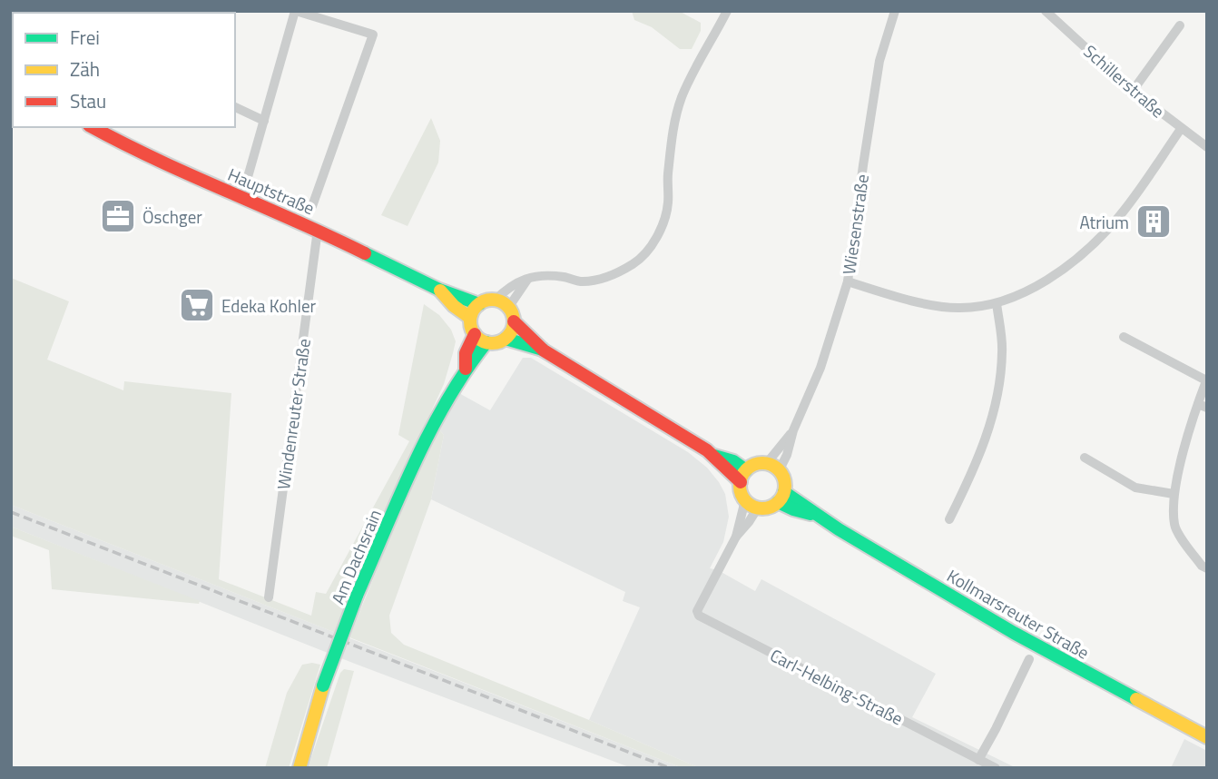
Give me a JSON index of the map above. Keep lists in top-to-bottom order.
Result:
{
  "streets": {
    "main road": ["Hauptstraße", "Am Dachsrain", "Kollmarsreuter Straße"],
    "street": [
      "Schillerstraße",
      "Wiesenstraße",
      "Windenreuter Straße",
      "Carl-Helbing-Straße"
    ]
  },
  "crossings": [
    ["Hauptstraße", "Windenreuter Straße"],
    ["Hauptstraße", "Am Dachsrain"],
    ["Wiesenstraße", "Kollmarsreuter Straße"]
  ],
  "places": {
    "office": ["Öschger"],
    "building": ["Atrium"],
    "supermarket": ["Edeka Kohler"]
  },
  "legend": ["Frei", "Zäh", "Stau"]
}
